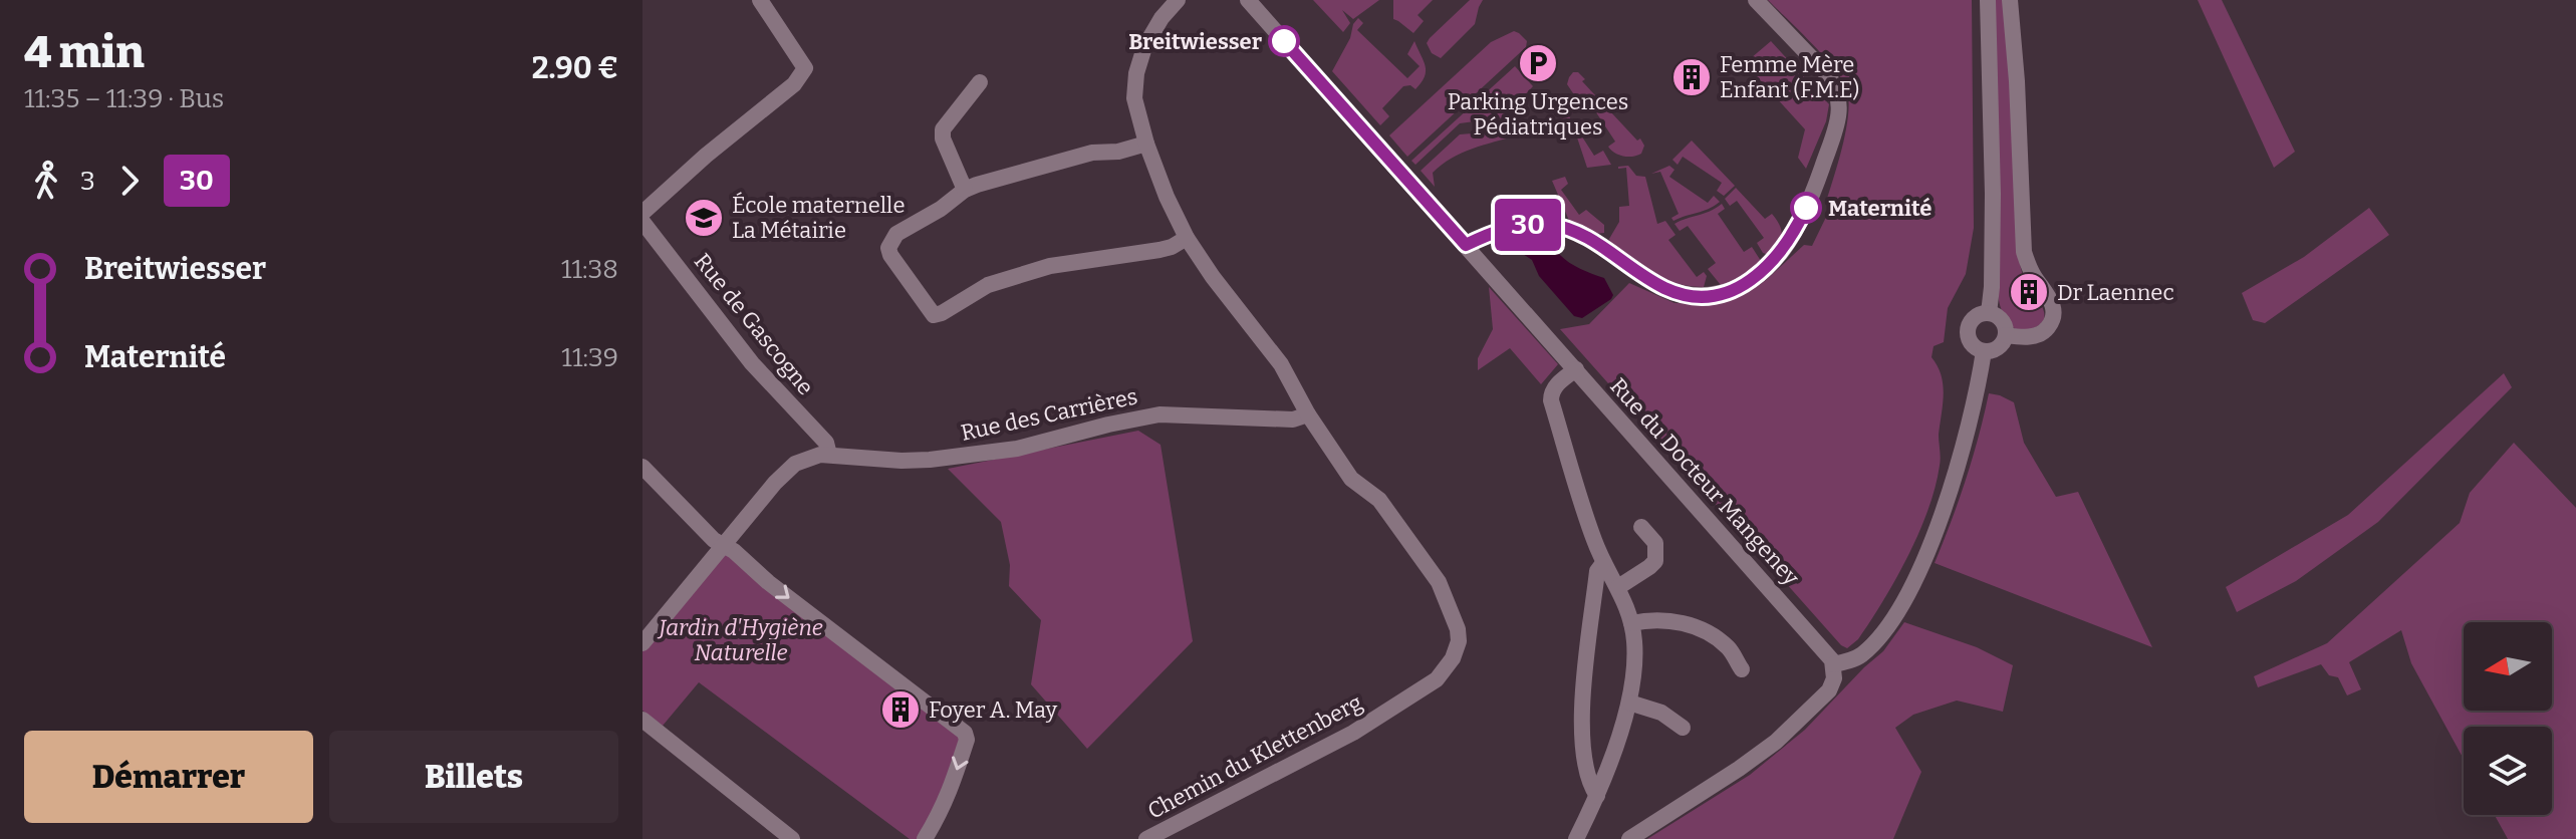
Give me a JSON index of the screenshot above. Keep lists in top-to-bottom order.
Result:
{
  "streets": {
    "street": [
      "Rue de Gascogne",
      "Rue des Carrières",
      "Rue du Docteur Mangeney",
      "Chemin du Klettenberg"
    ]
  },
  "crossings": [
    ["Rue de Gascogne", "Rue des Carrières"],
    ["Rue des Carrières", "Chemin du Klettenberg"]
  ],
  "parks": ["Jardin d'Hygiène Naturelle"],
  "places": {
    "other": ["Breitwiesser", "Maternité"],
    "parking": ["Parking Urgences Pédiatriques"],
    "building": ["Femme Mère Enfant (F.M.E)", "Dr Laennec", "Foyer A. May"],
    "school or university": ["École maternelle La Métairie"]
  },
  "lines": ["bus line 30"],
  "north": "left",
  "page": {
    "heading": ["4 min", "11:35 – 11:39 · Bus", "2.90 €"],
    "on_map": "30",
    "legs": ["3", "30"],
    "list": [
      {
        "name": "Breitwiesser",
        "value": "11:38"
      },
      {
        "name": "Maternité",
        "value": "11:39"
      }
    ],
    "buttons": ["Démarrer", "Billets"]
  }
}
